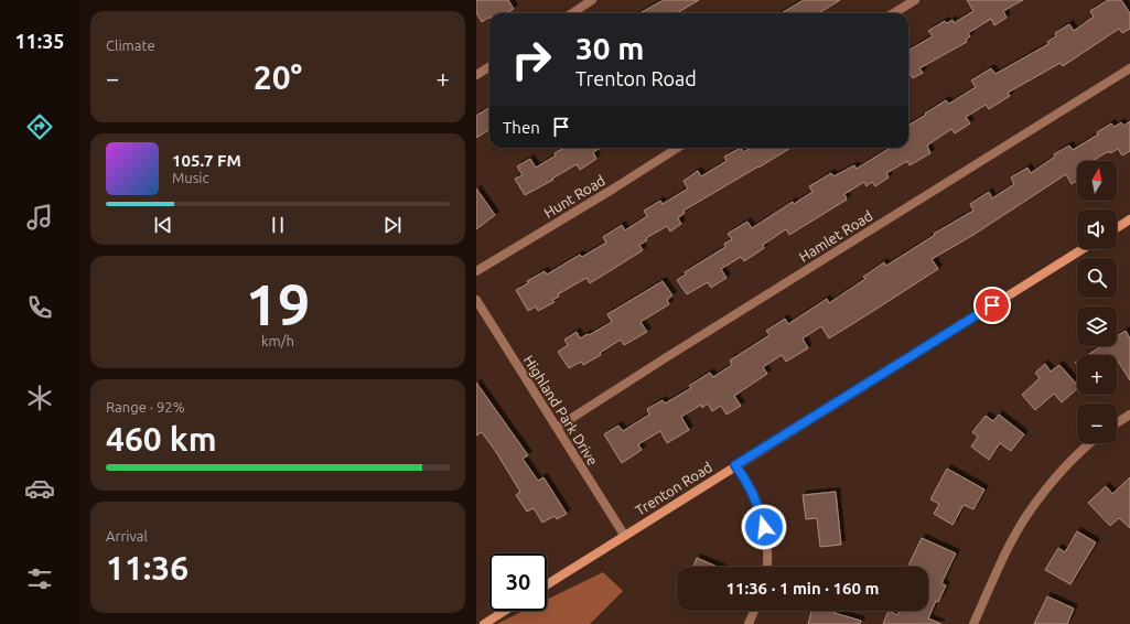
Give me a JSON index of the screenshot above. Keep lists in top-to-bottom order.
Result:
{
  "streets": {
    "main road": ["Trenton Road"],
    "street": ["Hunt Road", "Hamlet Road", "Highland Park Drive"]
  },
  "crossings": [
    ["Hamlet Road", "Highland Park Drive"],
    ["Highland Park Drive", "Trenton Road"]
  ],
  "north": "top",
  "page": {
    "tabs": "11:35",
    "tile": [
      "Climate",
      ["19", "km/h"],
      ["Range · 92%", "460 km"],
      ["Arrival", "11:36"]
    ],
    "turn": ["30 m", "Trenton Road"],
    "heat": ["−", "20°", "+"],
    "then": "Then",
    "song": ["105.7 FM", "Music"],
    "map_buttons": ["+", "−"],
    "limit": "30",
    "trip": "11:36 · 1 min · 160 m"
  }
}
